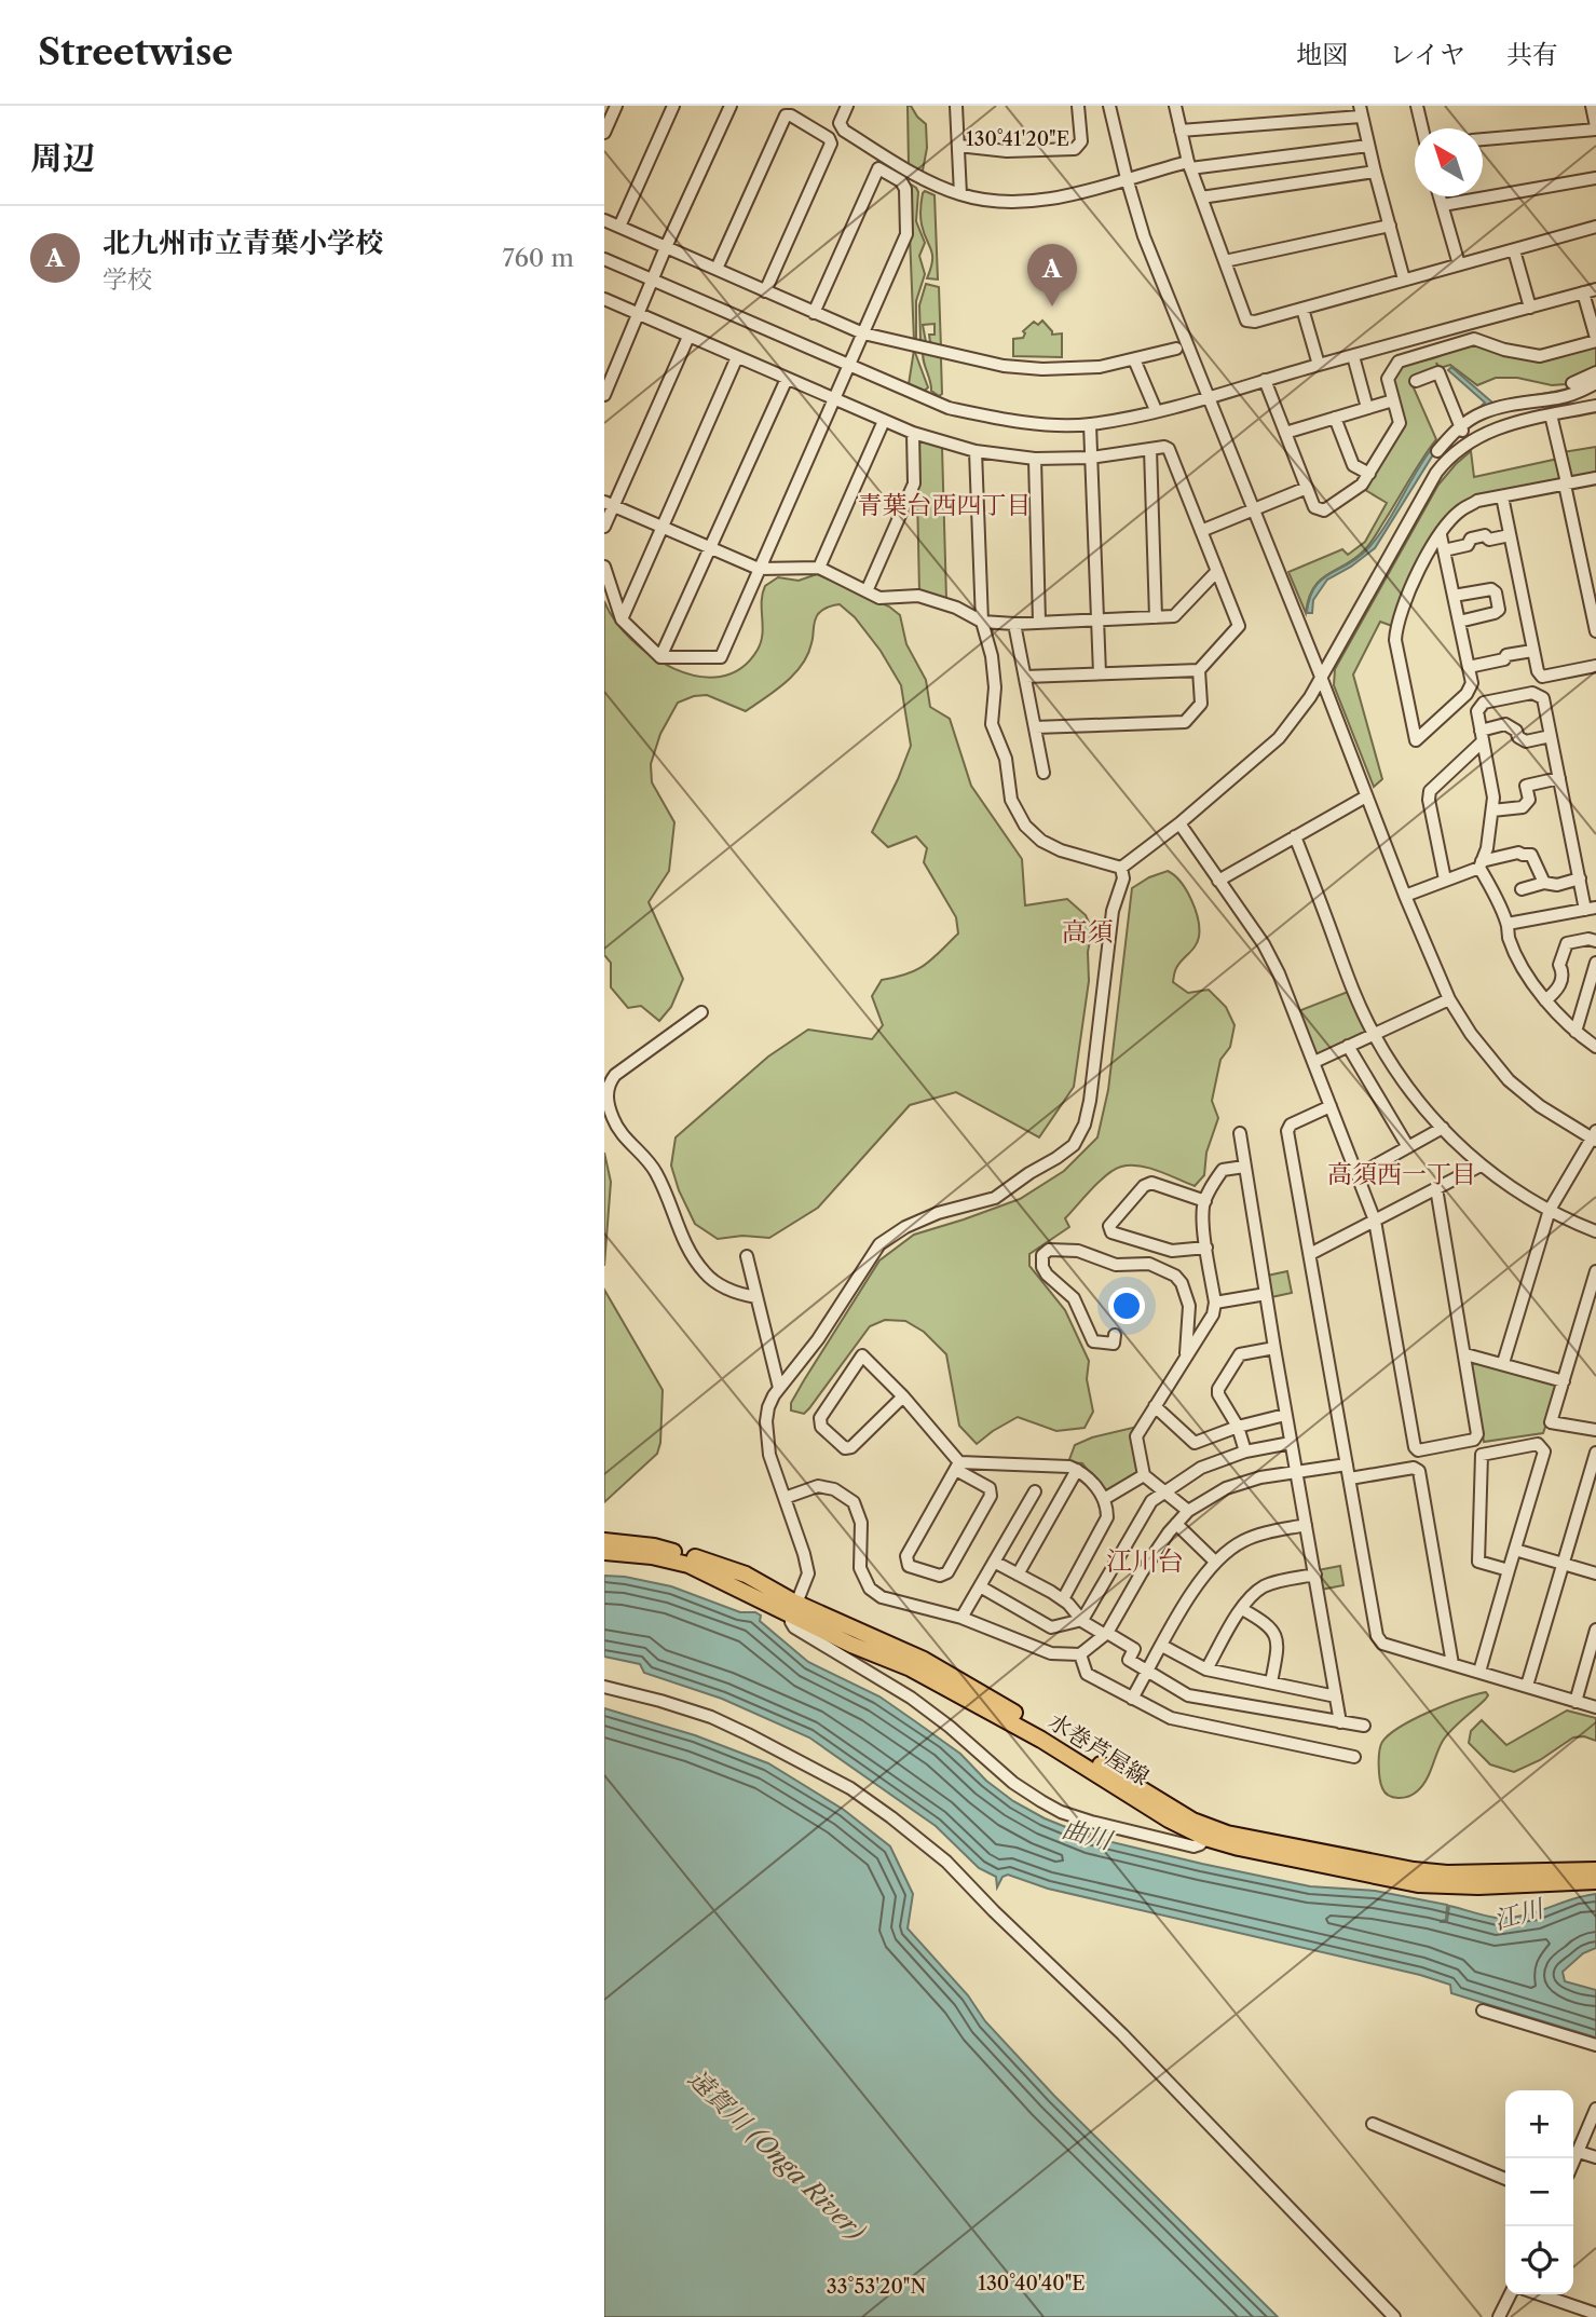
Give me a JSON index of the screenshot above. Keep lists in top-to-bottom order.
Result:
{
  "streets": {
    "main road": ["水巻芦屋線"]
  },
  "districts": [
    "青葉台西四丁目",
    "高須",
    "高須西一丁目",
    "江川台"
  ],
  "water": ["曲川", "江川", "遠賀川 (Onga River)"],
  "north": "top left",
  "page": {
    "header": "Streetwise",
    "nav": ["地図", "レイヤ", "共有"],
    "heading": "周辺",
    "list": [
      {
        "mark": "A",
        "name": "北九州市立青葉小学校",
        "note": "学校",
        "value": "760 m"
      }
    ],
    "pins": "A",
    "map_buttons": ["+", "−"]
  },
  "coordinates": ["130°41'20\"E", "130°40'40\"E", "33°53'20\"N"]
}
